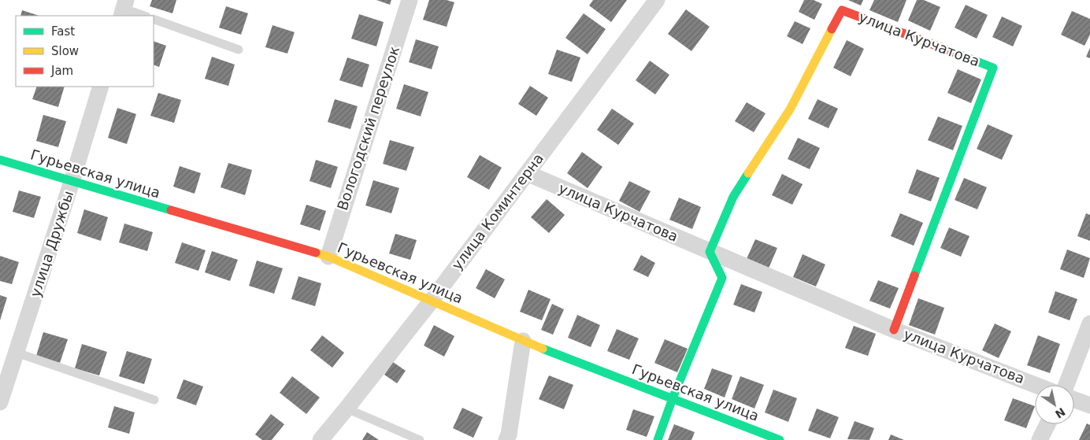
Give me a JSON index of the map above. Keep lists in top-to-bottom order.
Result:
{
  "streets": {
    "street": [
      "улица Курчатова",
      "Вологодский переулок",
      "Гурьевская улица",
      "улица Коминтерна",
      "улица Дружбы"
    ]
  },
  "crossings": [
    ["улица Курчатова", "улица Коминтерна"],
    ["Вологодский переулок", "Гурьевская улица"],
    ["Гурьевская улица", "улица Коминтерна"],
    ["Гурьевская улица", "улица Дружбы"]
  ],
  "legend": ["Fast", "Slow", "Jam"],
  "north": "bottom right"
}
